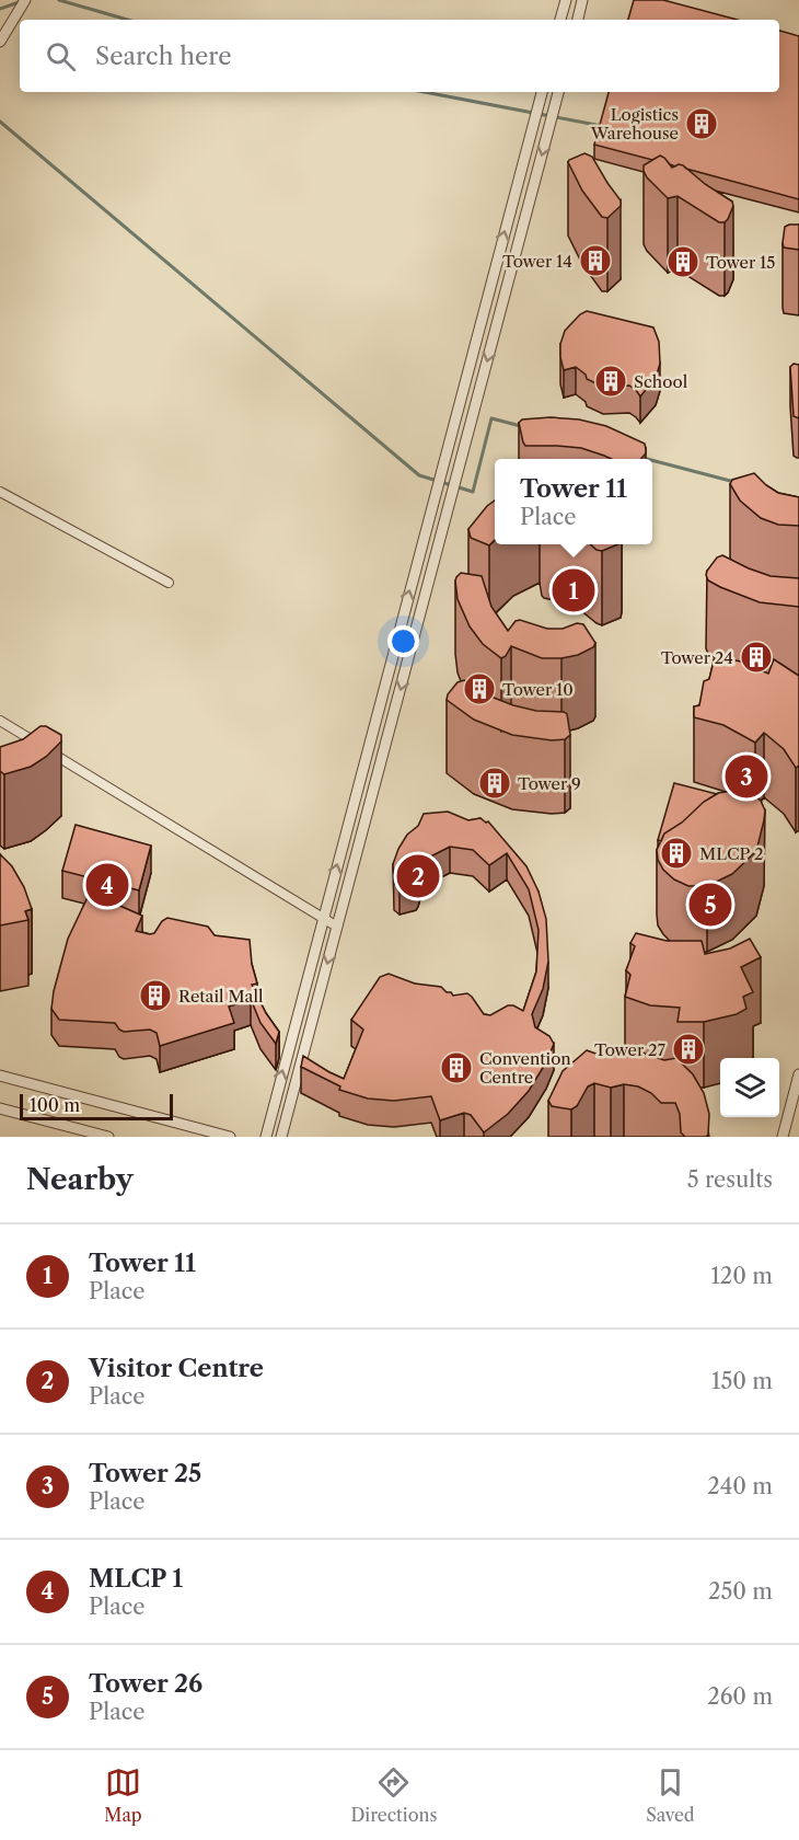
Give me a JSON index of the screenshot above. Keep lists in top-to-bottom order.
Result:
{
  "places": {
    "building": [
      "Logistics Warehouse",
      "Tower 14",
      "Tower 15",
      "School",
      "Tower 24",
      "Tower 10",
      "Tower 9",
      "MLCP 2",
      "Retail Mall",
      "Tower 27",
      "Convention Centre"
    ]
  },
  "scale_bar": "100 m",
  "page": {
    "search": "Search here",
    "popup": ["Tower 11", "Place"],
    "pins": [
      "1",
      "3",
      "2",
      "4",
      "5"
    ],
    "scale": "100 m",
    "heading": ["Nearby", "5 results"],
    "list": [
      {
        "mark": "1",
        "name": "Tower 11",
        "note": "Place",
        "value": "120 m"
      },
      {
        "mark": "2",
        "name": "Visitor Centre",
        "note": "Place",
        "value": "150 m"
      },
      {
        "mark": "3",
        "name": "Tower 25",
        "note": "Place",
        "value": "240 m"
      },
      {
        "mark": "4",
        "name": "MLCP 1",
        "note": "Place",
        "value": "250 m"
      },
      {
        "mark": "5",
        "name": "Tower 26",
        "note": "Place",
        "value": "260 m"
      }
    ],
    "nav": ["Map", "Directions", "Saved"]
  }
}
